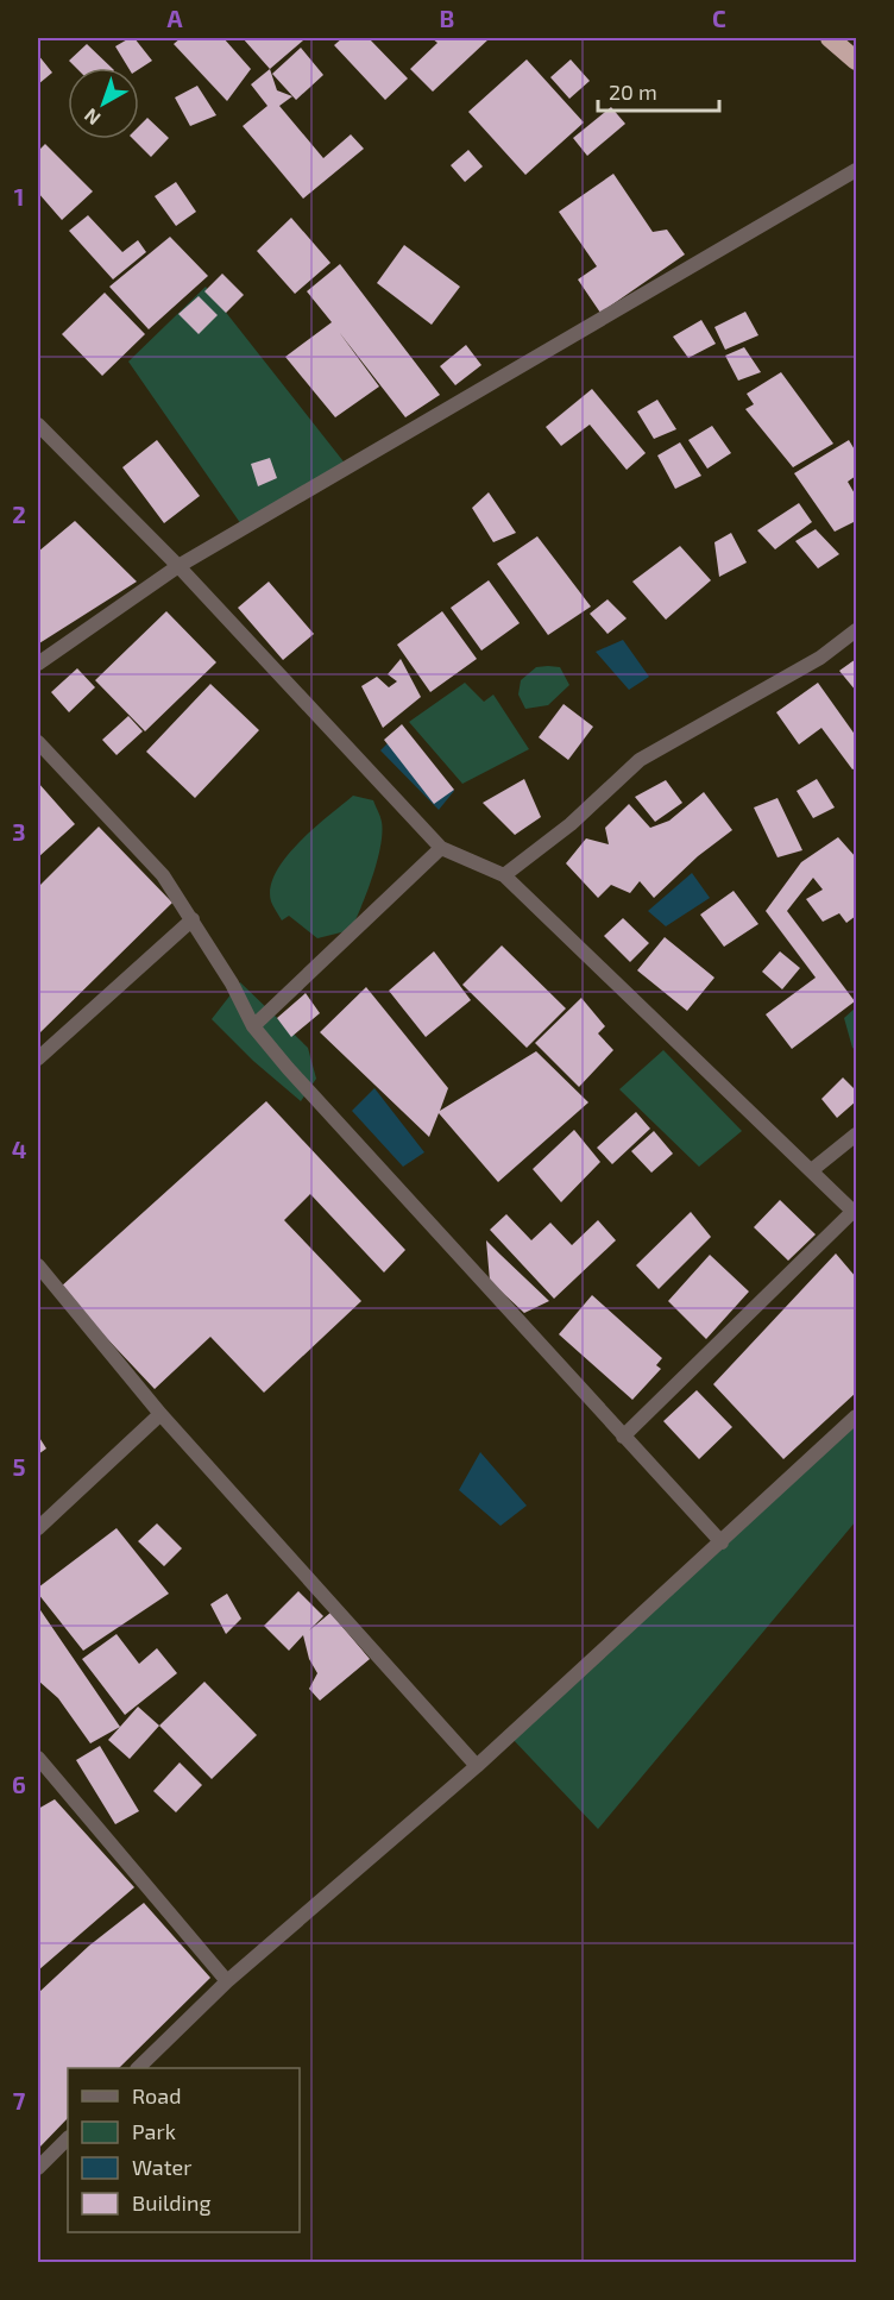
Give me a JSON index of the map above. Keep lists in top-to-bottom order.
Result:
{
  "legend": [
    "Road",
    "Park",
    "Water",
    "Building"
  ],
  "scale_bar": "20 m",
  "north": "bottom left",
  "grid": {
    "columns": ["A", "B", "C"],
    "rows": [
      "1",
      "2",
      "3",
      "4",
      "5",
      "6",
      "7"
    ]
  }
}
